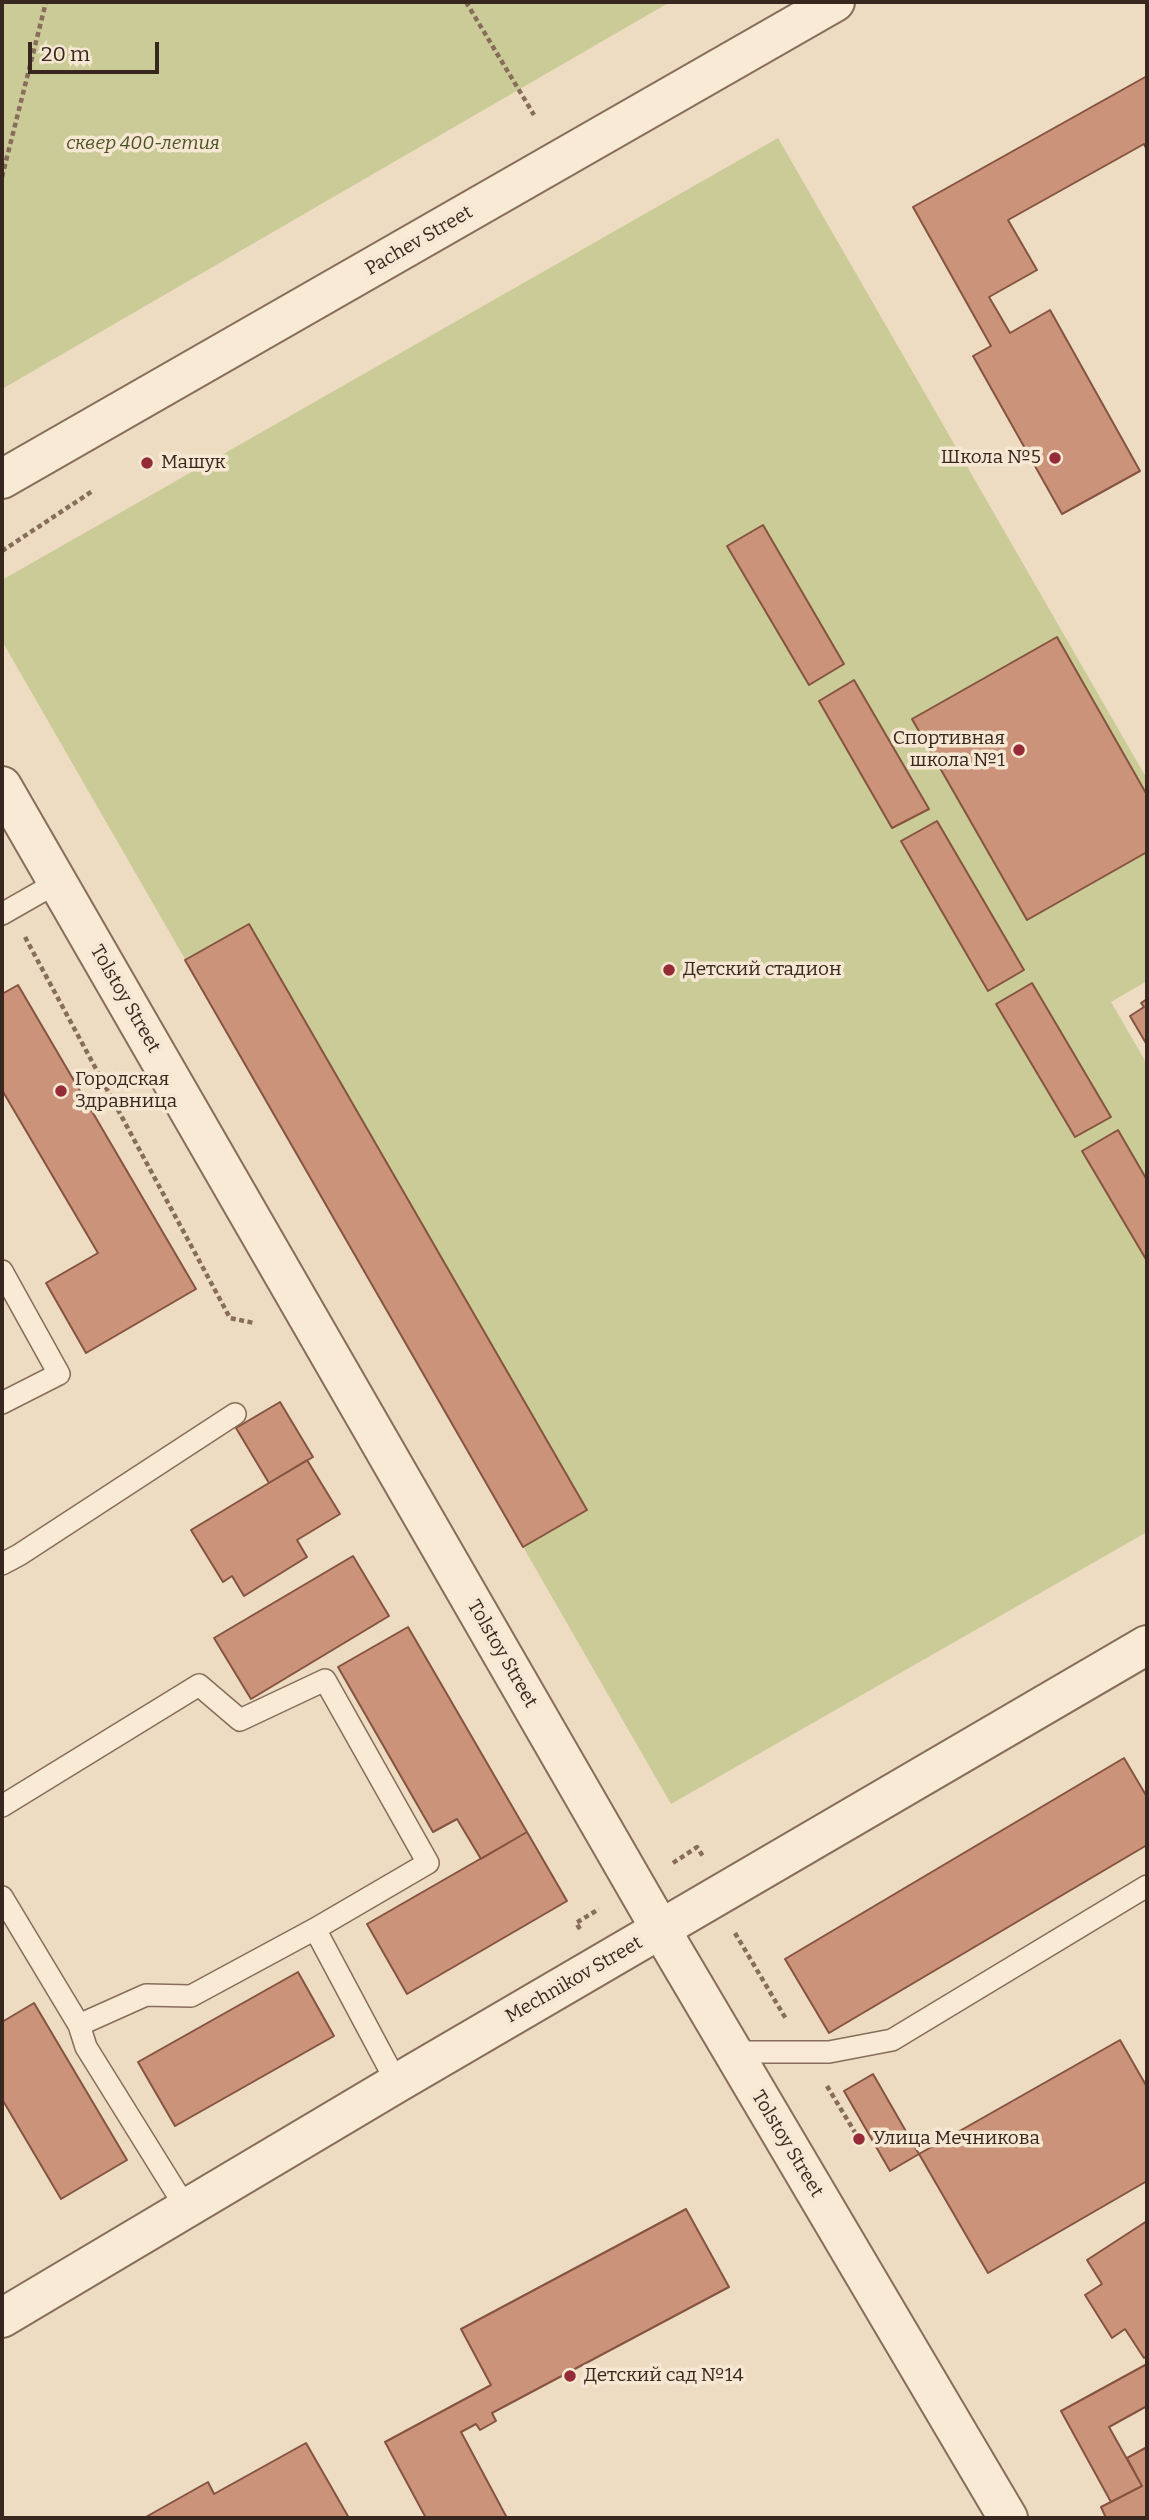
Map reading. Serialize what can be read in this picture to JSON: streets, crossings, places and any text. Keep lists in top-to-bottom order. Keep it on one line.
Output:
{"streets":{"street":["Pachev Street","Tolstoy Street","Mechnikov Street"]},"crossings":[["Tolstoy Street","Mechnikov Street"]],"parks":["сквер 400-летия"],"places":["Школа №5","Машук","Спортивная школа №1","Детский стадион","Городская Здравница","Улица Мечникова","Детский сад №14"],"scale_bar":"20 m"}
